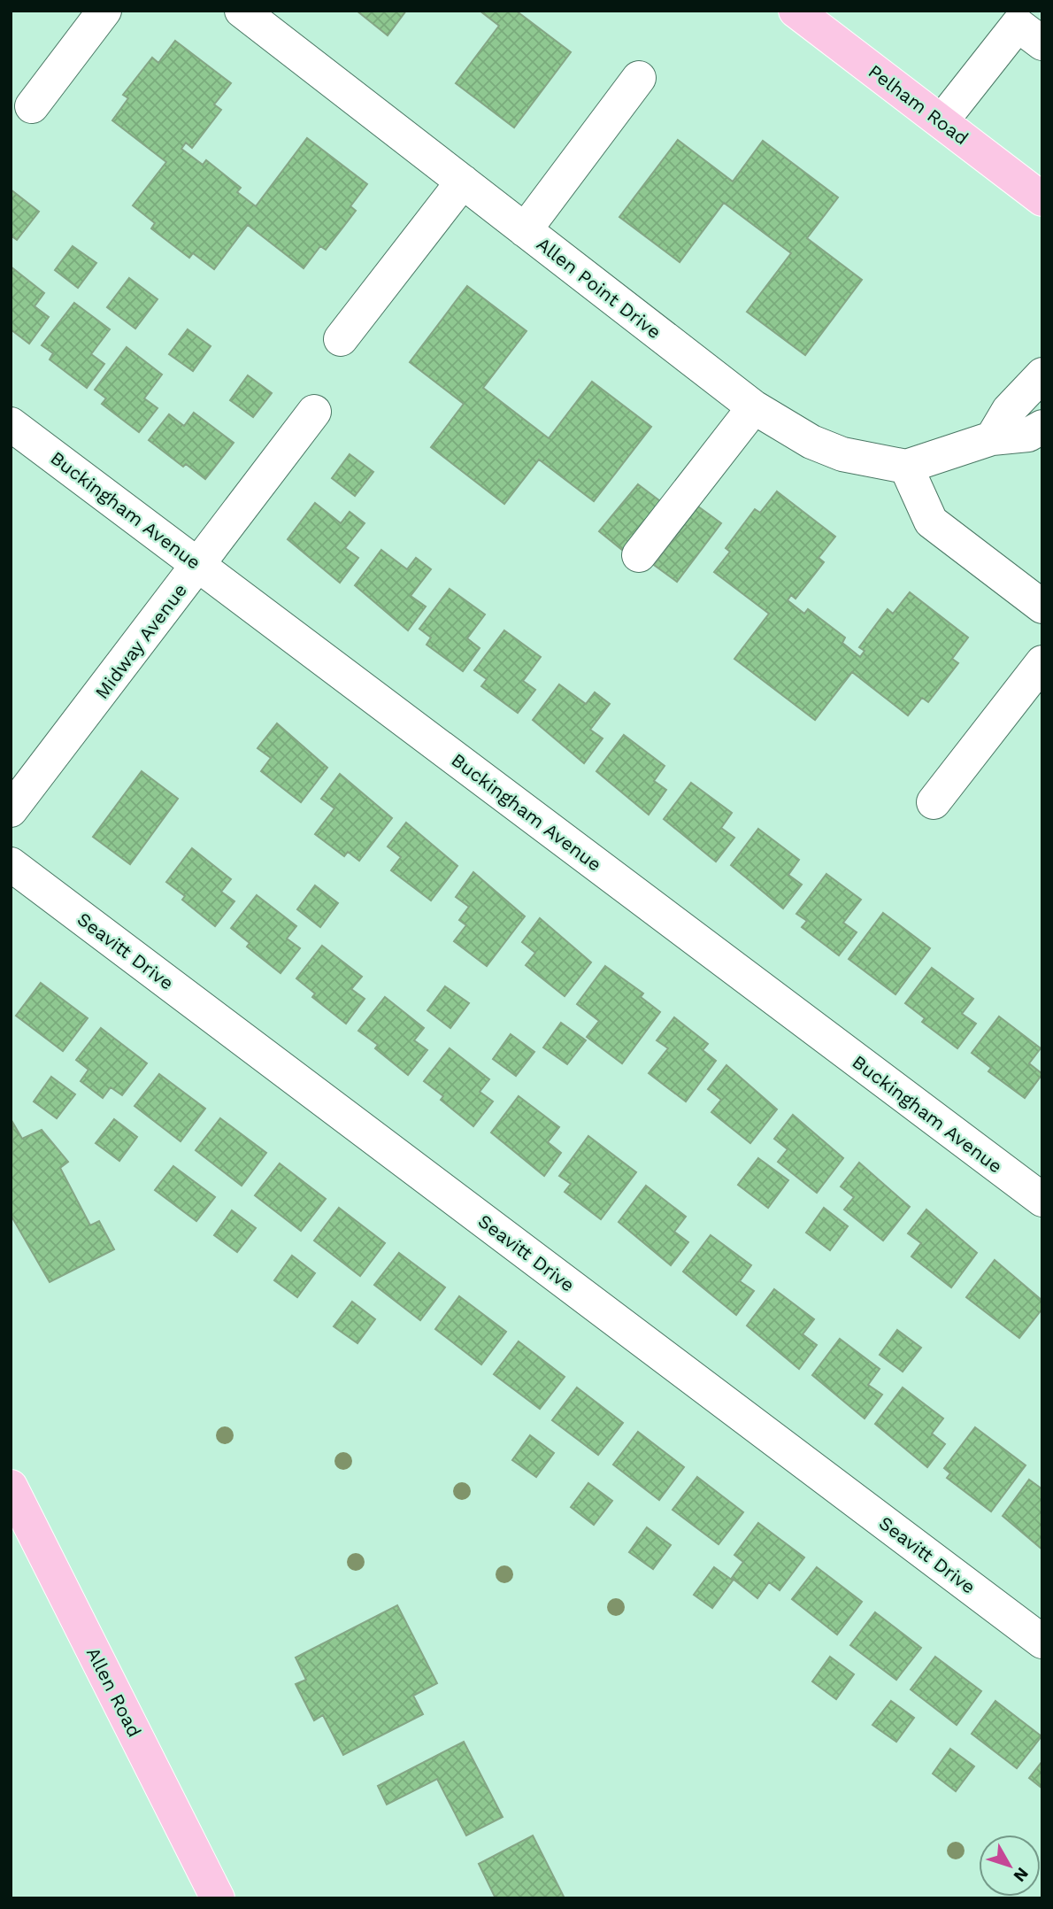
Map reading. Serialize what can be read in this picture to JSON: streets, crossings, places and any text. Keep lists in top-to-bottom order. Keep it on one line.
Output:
{"streets":{"main road":["Pelham Road","Allen Road"],"street":["Allen Point Drive","Buckingham Avenue","Midway Avenue","Seavitt Drive"]},"crossings":[["Buckingham Avenue","Midway Avenue"]],"north":"bottom right"}
